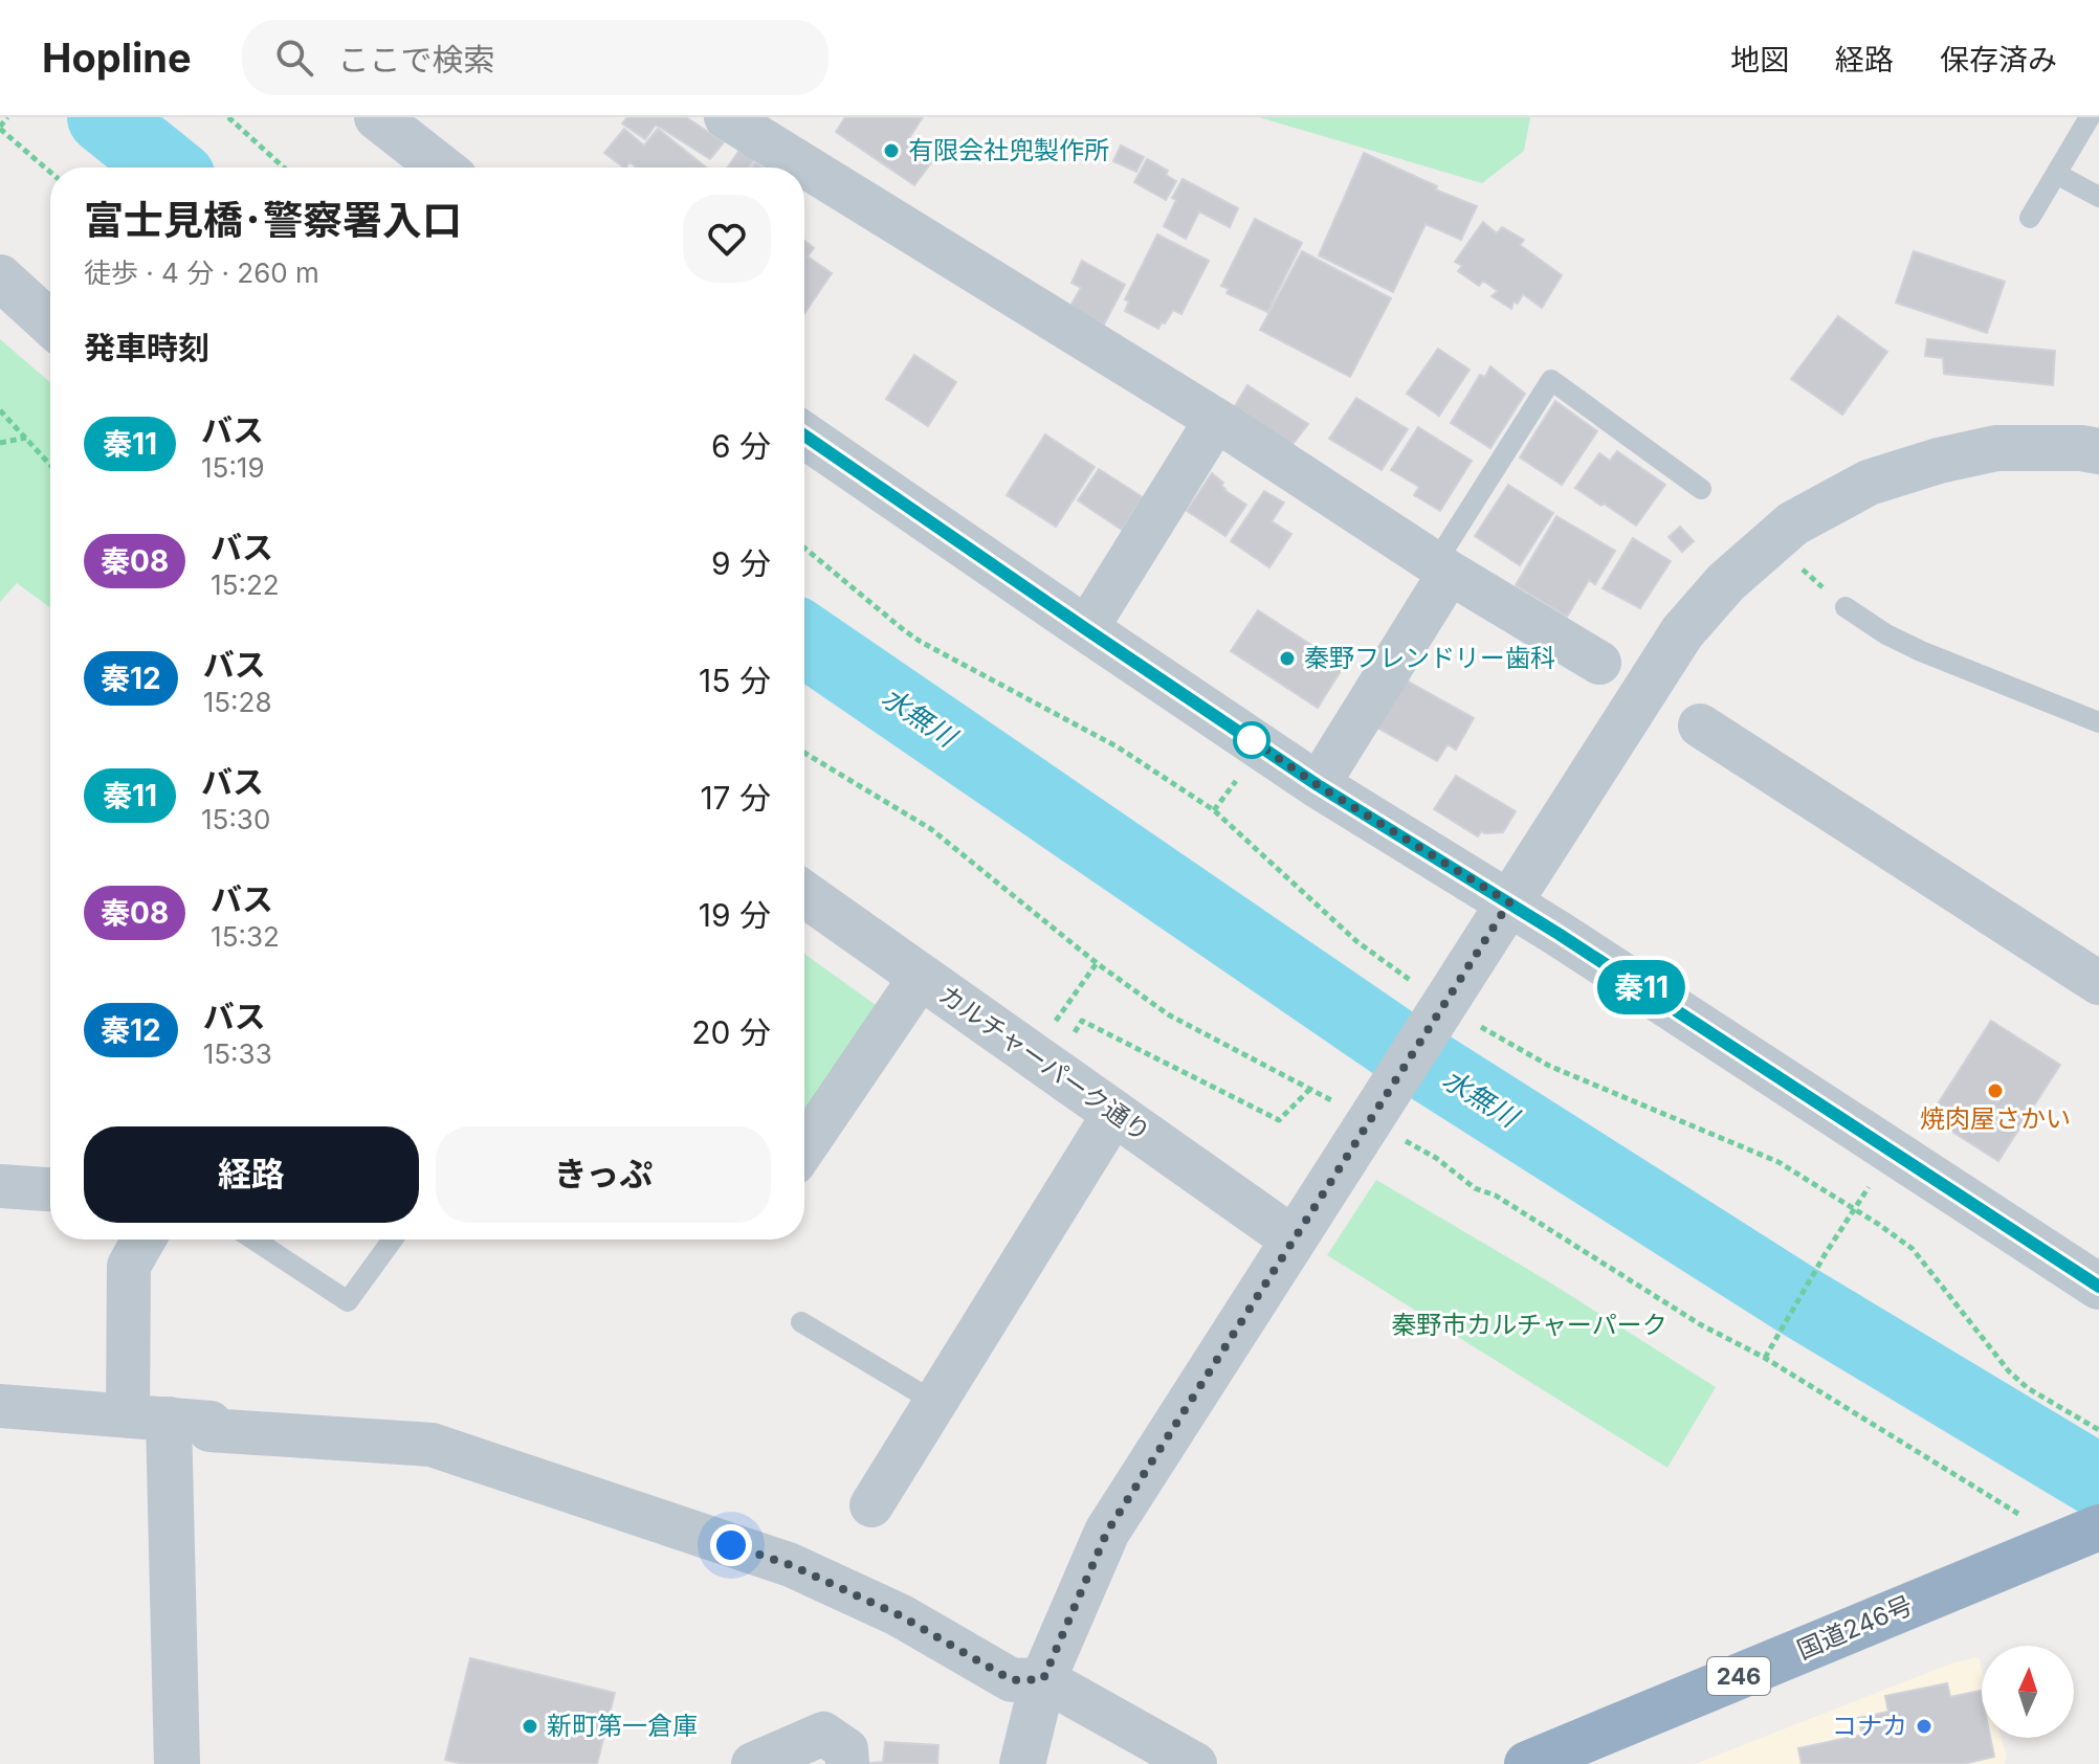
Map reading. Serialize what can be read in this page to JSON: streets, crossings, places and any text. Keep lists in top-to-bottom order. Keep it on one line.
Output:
{"streets":{"highway":["国道246号","246"],"street":["カルチャーパーク通り"]},"water":["水無川"],"parks":["秦野市カルチャーパーク"],"places":["有限会社兜製作所","秦野フレンドリー歯科","焼肉屋さかい","新町第一倉庫","コナカ"],"lines":["bus line 秦11"],"north":"top","page":{"header":"Hopline","search":"ここで検索","nav":["地図","経路","保存済み"],"on_map":"秦11","heading":[["富士見橋･警察署入口","徒歩 · 4 分 · 260 m"],"発車時刻"],"list":[{"mark":"秦11","name":"バス","note":"15:19","value":"6 分"},{"mark":"秦08","name":"バス","note":"15:22","value":"9 分"},{"mark":"秦12","name":"バス","note":"15:28","value":"15 分"},{"mark":"秦11","name":"バス","note":"15:30","value":"17 分"},{"mark":"秦08","name":"バス","note":"15:32","value":"19 分"},{"mark":"秦12","name":"バス","note":"15:33","value":"20 分"}],"buttons":["経路","きっぷ"]}}
